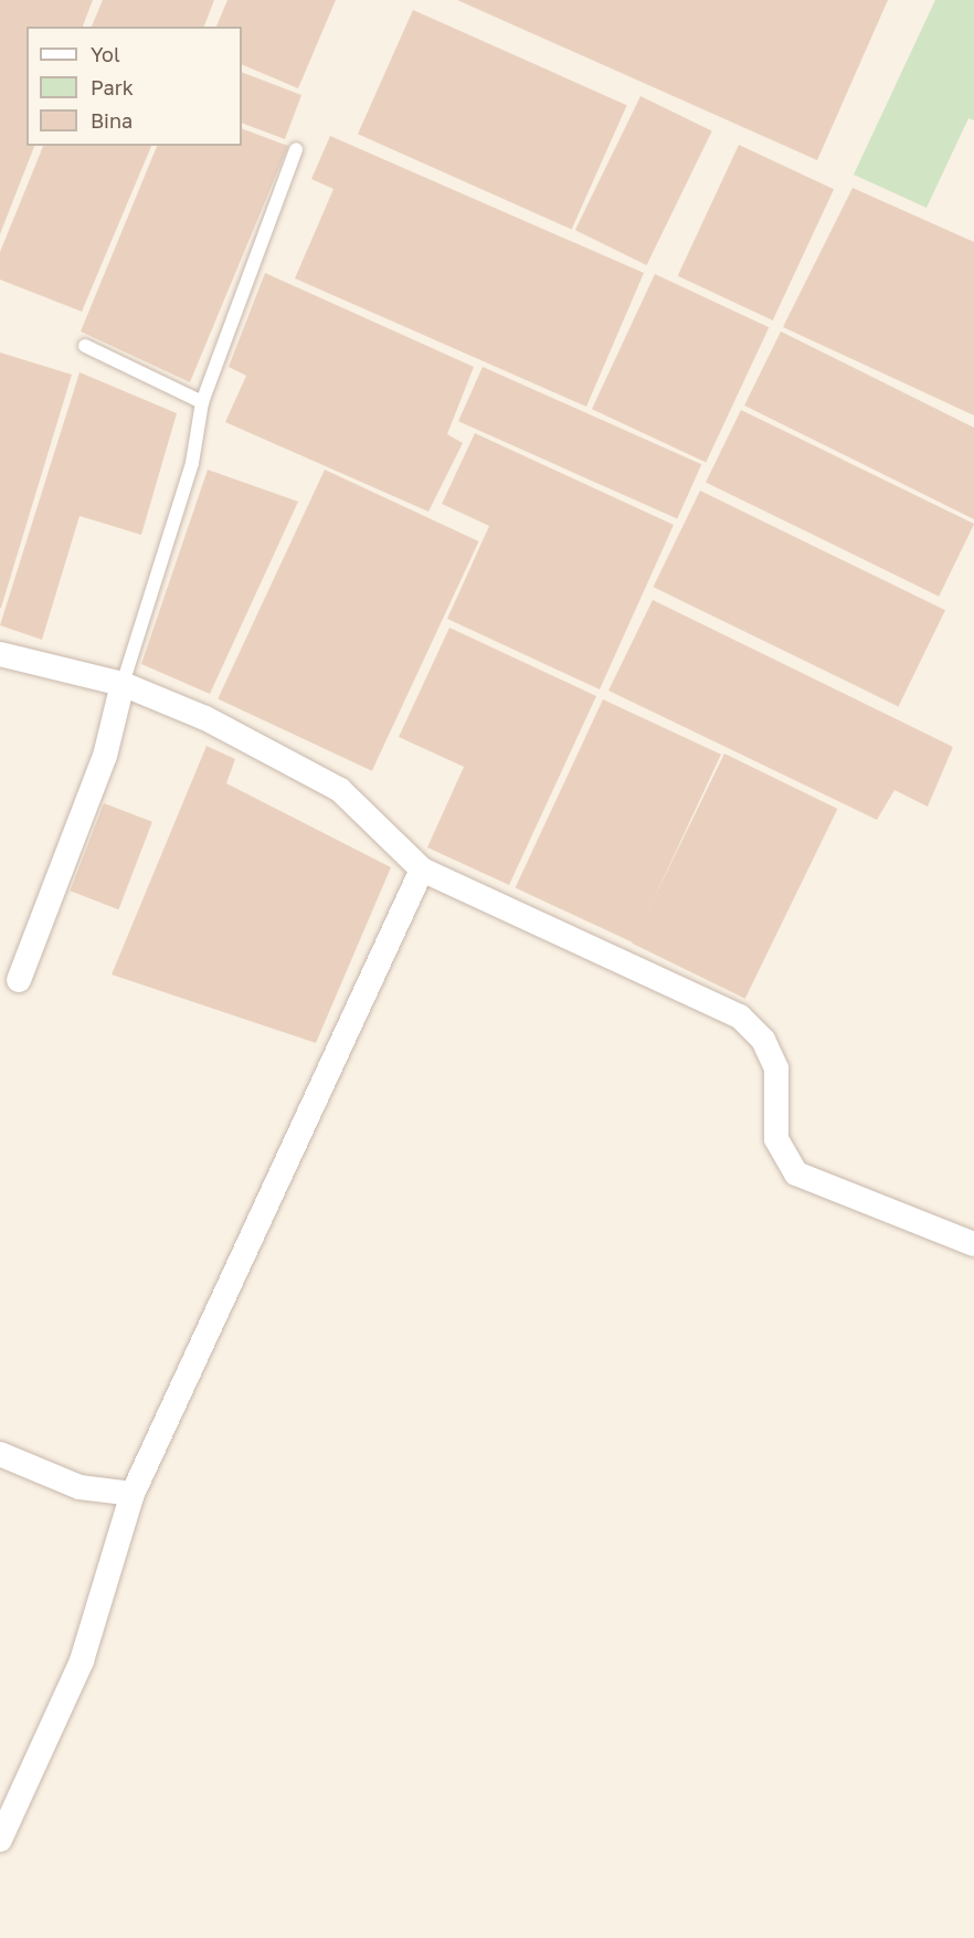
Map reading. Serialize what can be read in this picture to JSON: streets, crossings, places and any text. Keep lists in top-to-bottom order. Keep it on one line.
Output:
{"legend":["Yol","Park","Bina"]}
